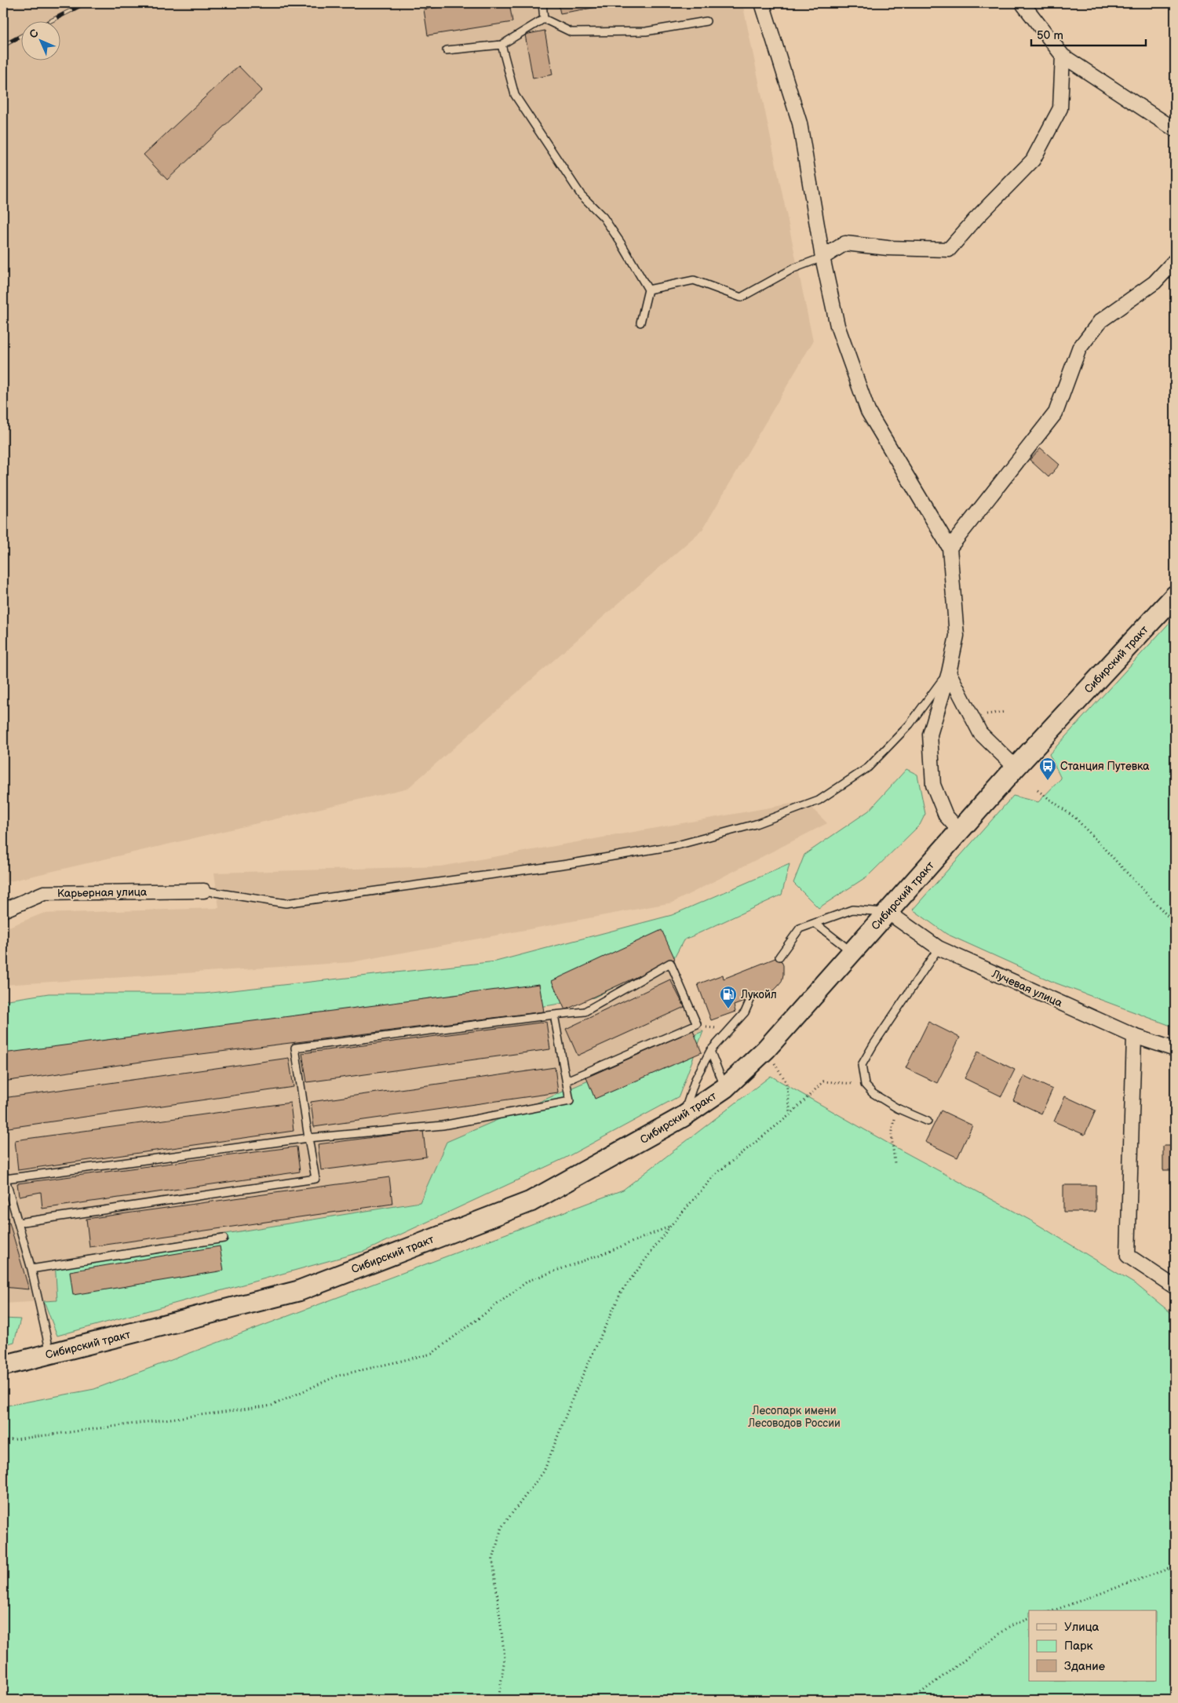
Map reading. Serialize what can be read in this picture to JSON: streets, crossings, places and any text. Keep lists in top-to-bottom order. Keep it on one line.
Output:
{"streets":{"main road":["Сибирский тракт"],"street":["Карьерная улица","Лучевая улица"]},"crossings":[["Сибирский тракт","Лучевая улица"]],"parks":["Лесопарк имени Лесоводов России"],"places":{"bus stop":["Станция Путевка"],"fuel station":["Лукойл"]},"legend":["Улица","Парк","Здание"],"scale_bar":"50 m","north":"top left"}
